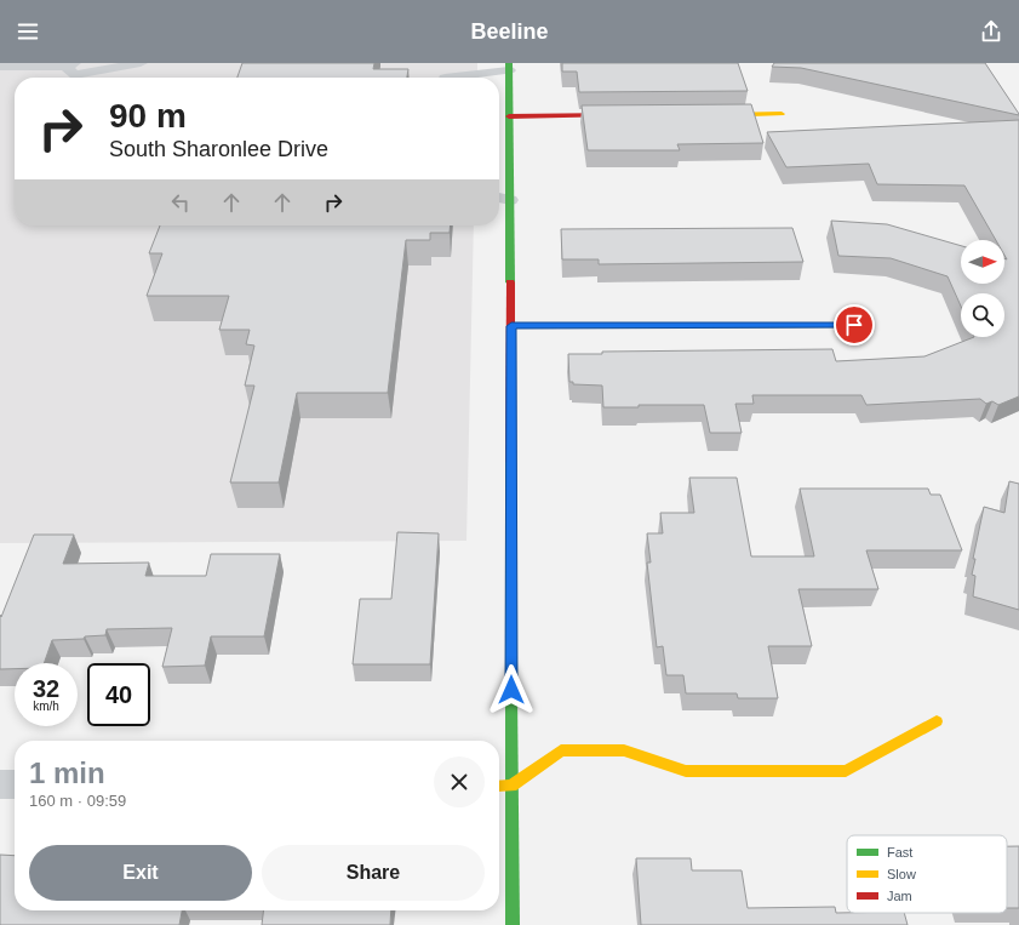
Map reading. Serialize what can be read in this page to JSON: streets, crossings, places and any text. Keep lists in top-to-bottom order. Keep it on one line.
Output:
{"legend":["Fast","Slow","Jam"],"north":"right","page":{"header":"Beeline","turn":["90 m","South Sharonlee Drive"],"speed":"32 km/h","limit":"40","heading":["1 min","160 m · 09:59"],"buttons":["Exit","Share"]}}
